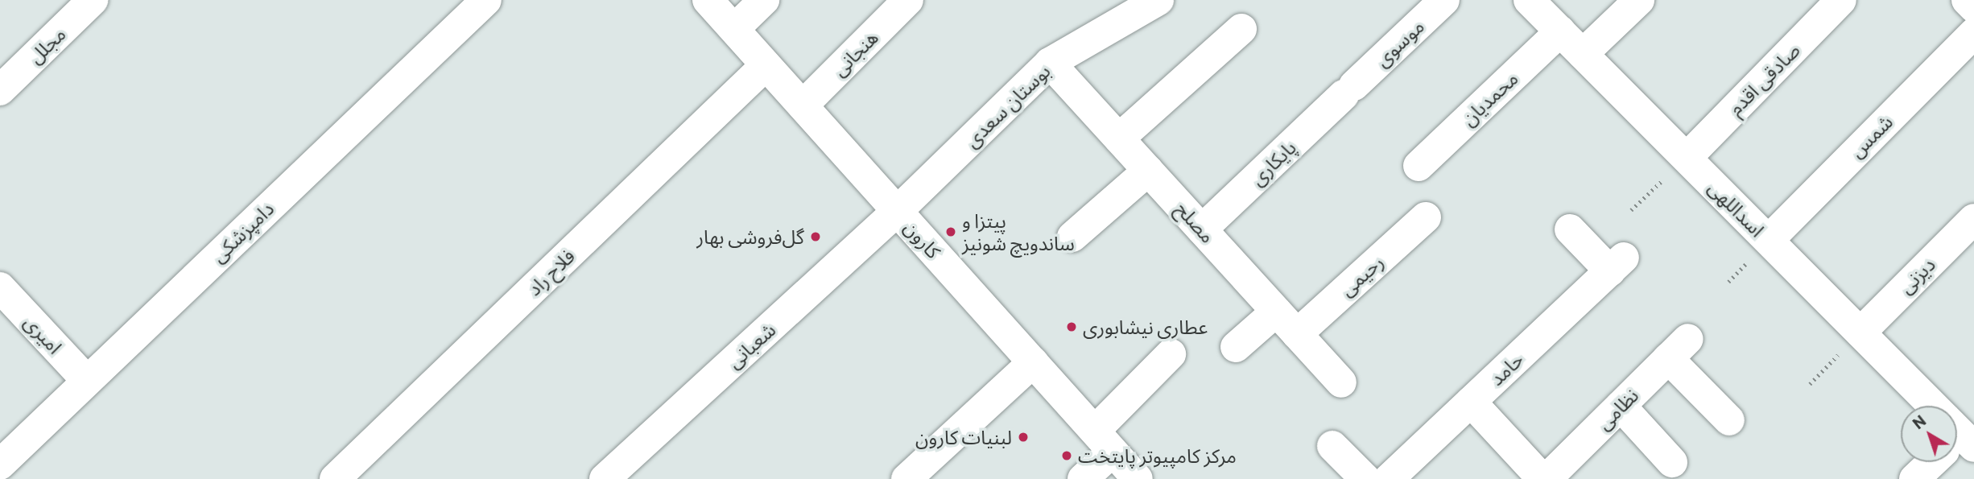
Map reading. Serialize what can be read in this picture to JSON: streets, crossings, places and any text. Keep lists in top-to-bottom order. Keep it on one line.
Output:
{"streets":{"street":["موسوی","مجلل","هنجانی","صادقی اقدم","محمدیان","بوستان سعدی","شمس","پایکاری","اسداللهی","مصلح","دامپزشکی","کارون","فلاح راد","رحیمی","دیزنی","امیری","شعبانی","حامد","نظامی"]},"crossings":[["موسوی","پایکاری"],["هنجانی","کارون"],["صادقی اقدم","اسداللهی"],["محمدیان","اسداللهی"],["بوستان سعدی","مصلح"],["بوستان سعدی","کارون"],["بوستان سعدی","شعبانی"],["شمس","اسداللهی"],["پایکاری","مصلح"],["اسداللهی","دیزنی"],["مصلح","رحیمی"],["دامپزشکی","امیری"],["کارون","فلاح راد"],["کارون","شعبانی"]],"places":["پیتزا و ساندویچ شونیز","گل‌فروشی بهار","عطاری نیشابوری","لبنیات کارون","مرکز کامپیوتر پایتخت"],"north":"top left"}
